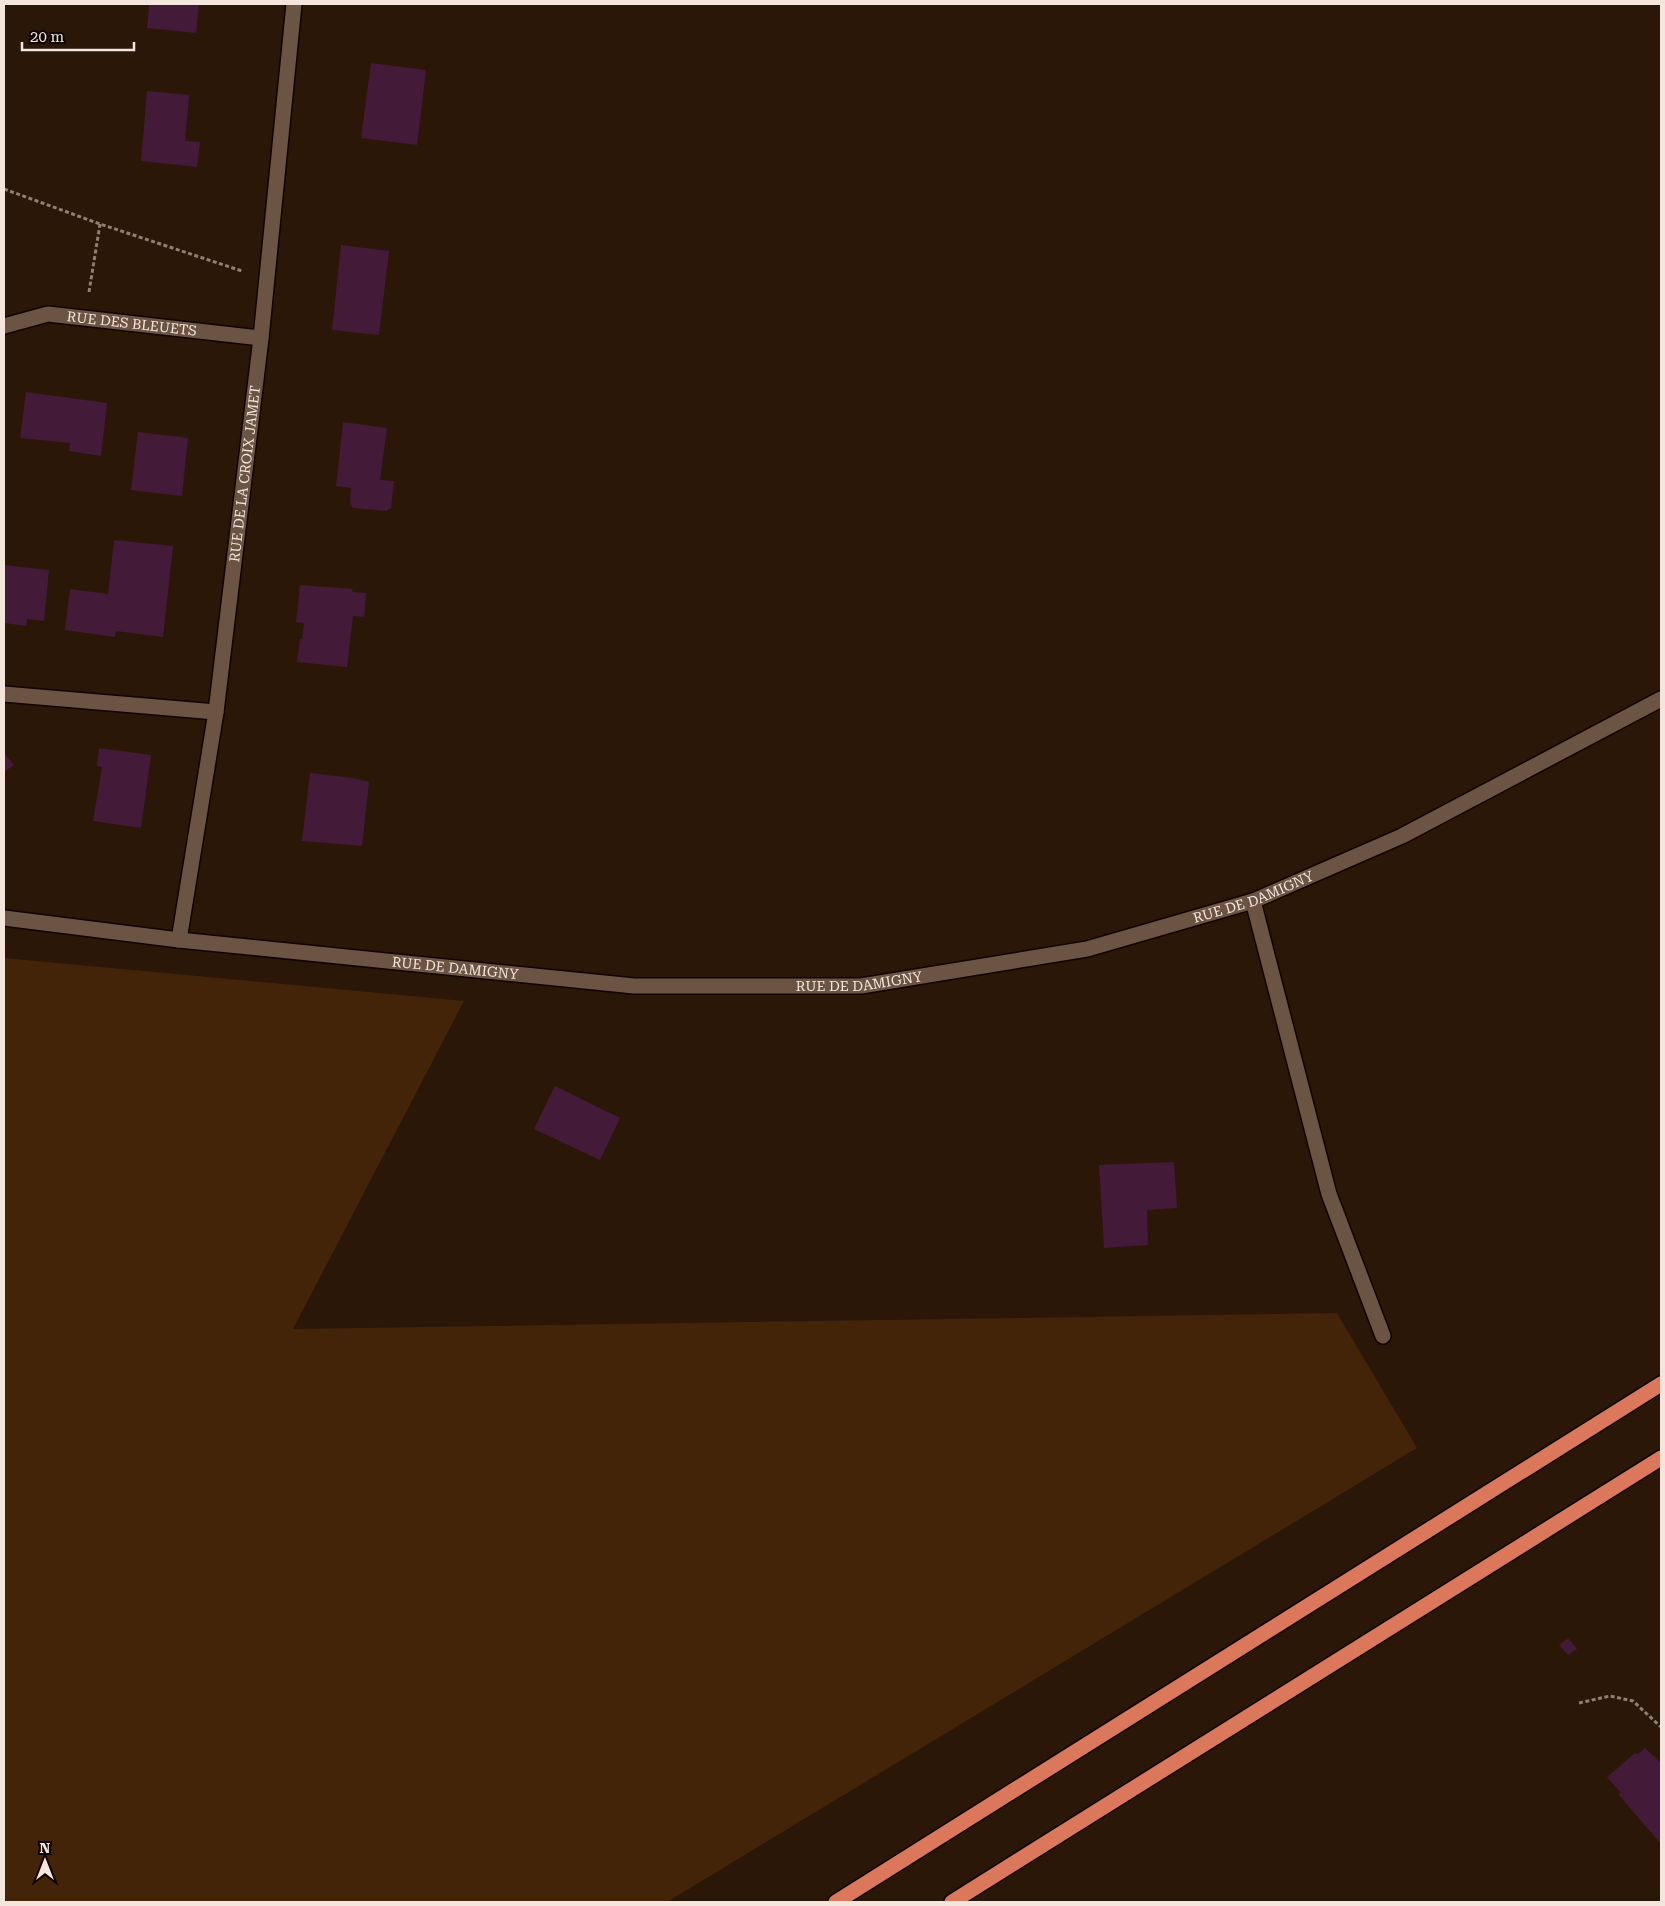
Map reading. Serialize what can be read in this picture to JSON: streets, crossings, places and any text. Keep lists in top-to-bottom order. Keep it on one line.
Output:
{"streets":{"street":["RUE DES BLEUETS","RUE DE LA CROIX JAMET","RUE DE DAMIGNY"]},"crossings":[["RUE DES BLEUETS","RUE DE LA CROIX JAMET"],["RUE DE LA CROIX JAMET","RUE DE DAMIGNY"]],"scale_bar":"20 m","north":"top"}
